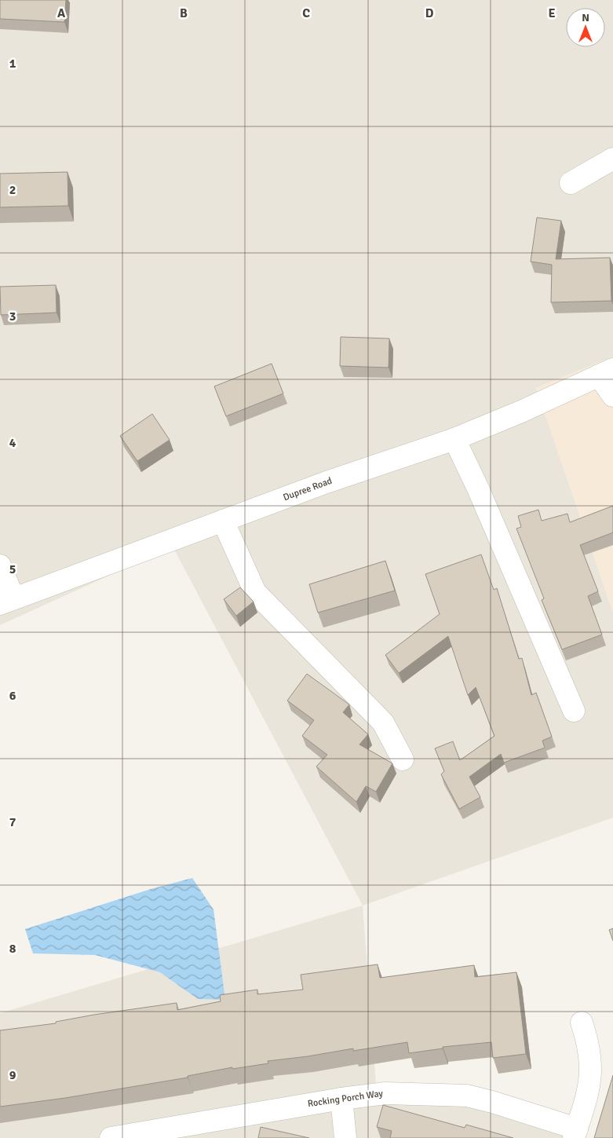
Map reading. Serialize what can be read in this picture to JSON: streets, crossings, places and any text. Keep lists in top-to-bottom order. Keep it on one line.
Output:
{"streets":{"street":["Dupree Road","Rocking Porch Way"]},"north":"top","grid":{"columns":["A","B","C","D","E"],"rows":["1","2","3","4","5","6","7","8","9"]}}
